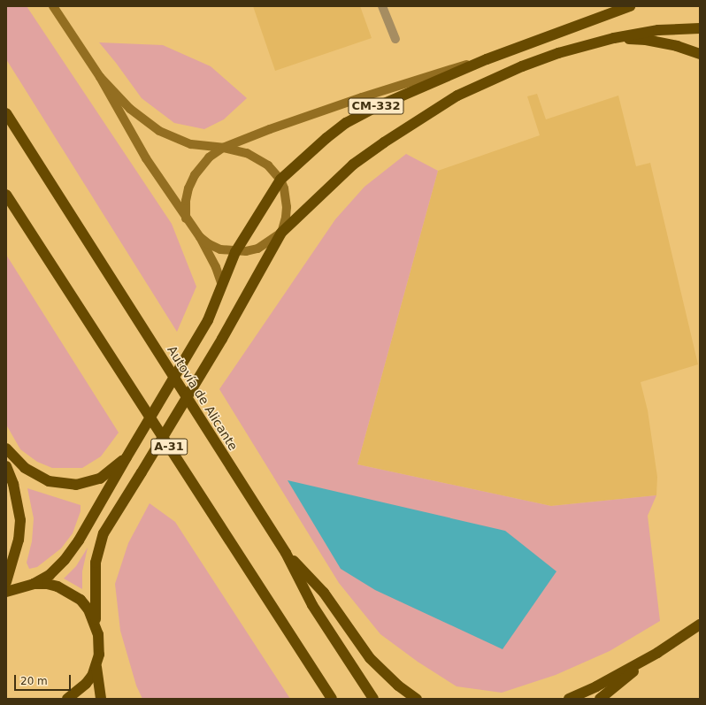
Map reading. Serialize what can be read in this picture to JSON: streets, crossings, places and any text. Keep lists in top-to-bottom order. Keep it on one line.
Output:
{"streets":{"highway":["CM-332","Autovía de Alicante","A-31"]},"crossings":[["CM-332","A-31"]],"scale_bar":"20 m"}
